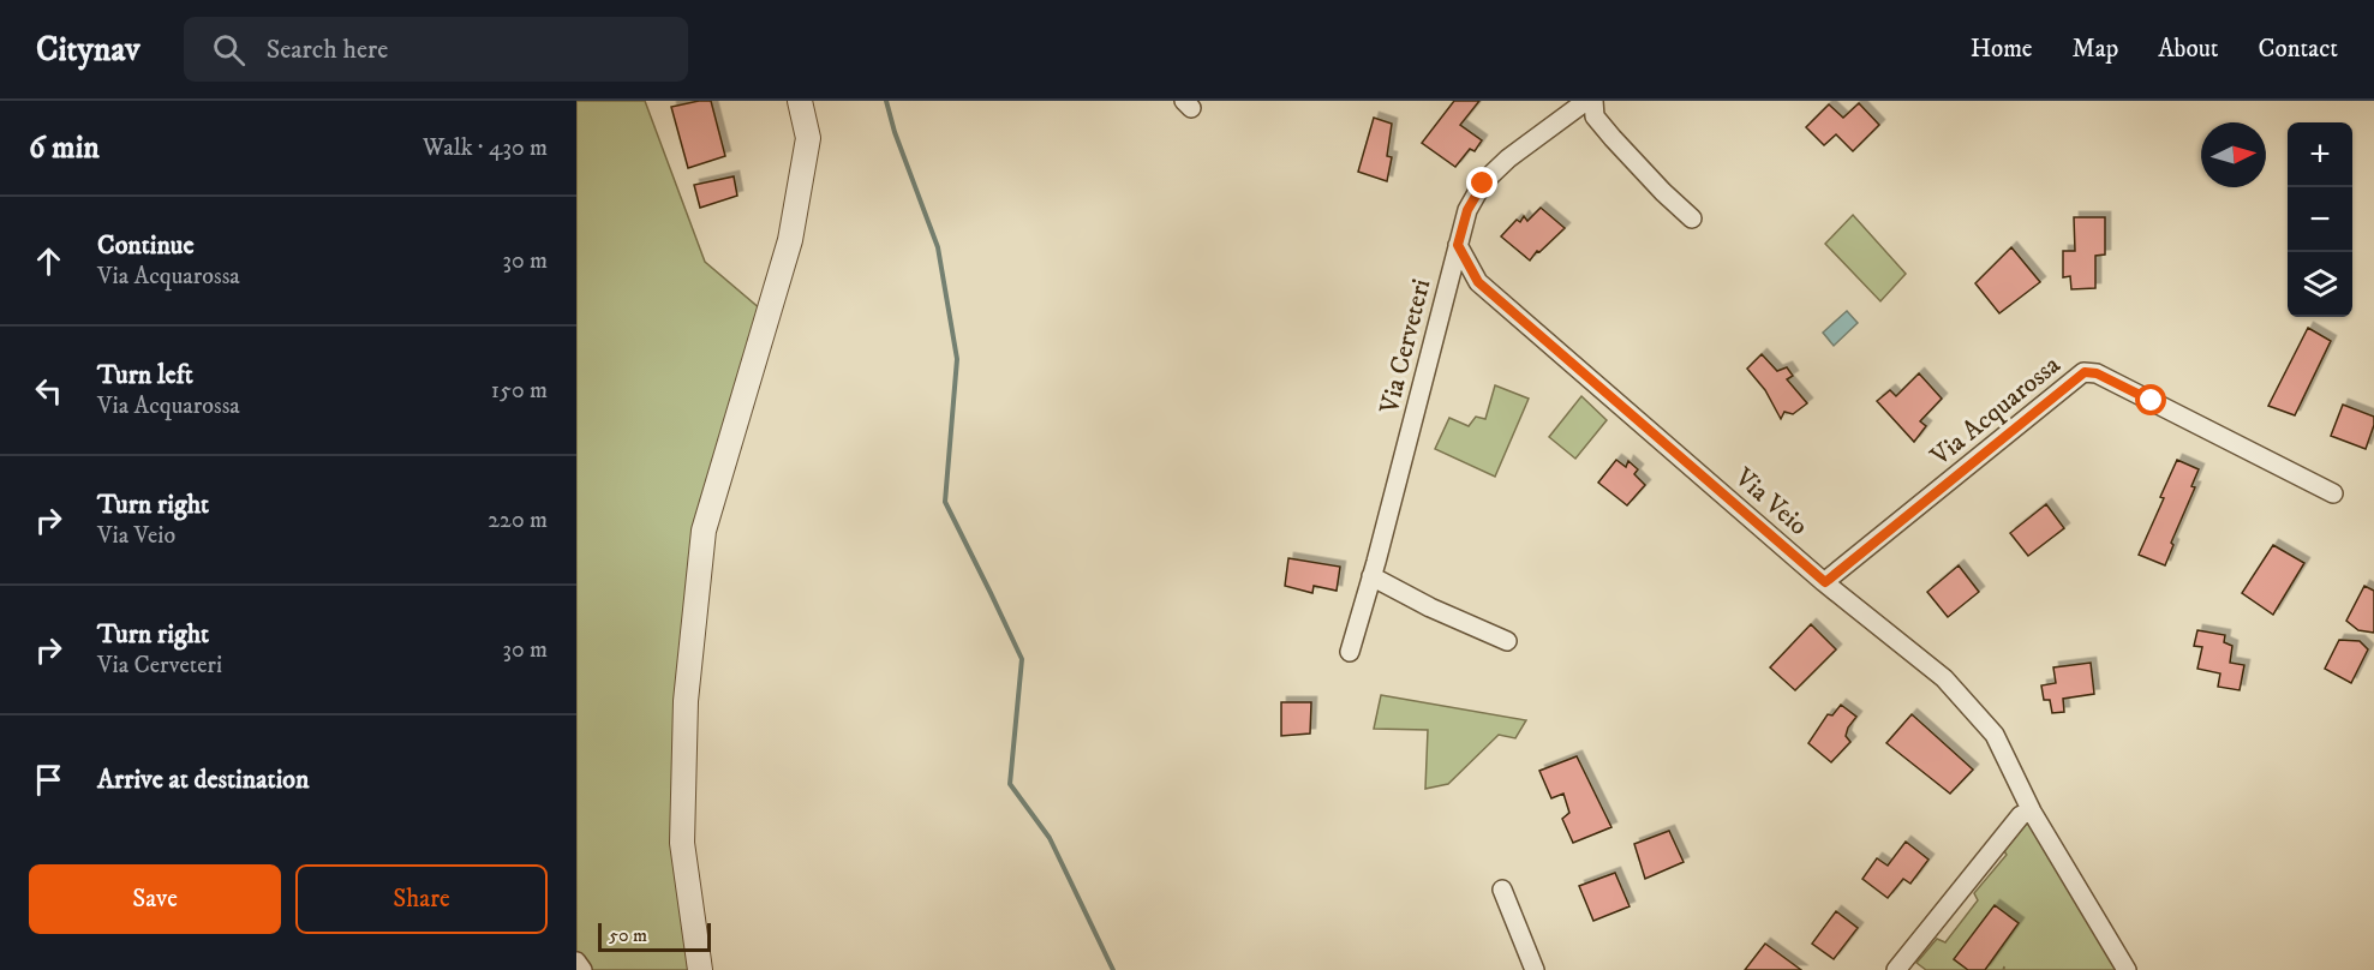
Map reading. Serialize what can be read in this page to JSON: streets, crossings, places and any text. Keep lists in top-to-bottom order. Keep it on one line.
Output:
{"streets":{"street":["Via Cerveteri","Via Acquarossa","Via Veio"]},"crossings":[["Via Cerveteri","Via Veio"],["Via Acquarossa","Via Veio"]],"scale_bar":"50 m","north":"right","page":{"header":"Citynav","search":"Search here","nav":["Home","Map","About","Contact"],"heading":["6 min","Walk · 430 m"],"map_buttons":["+","−"],"list":[["Continue","Via Acquarossa","30 m"],["Turn left","Via Acquarossa","150 m"],["Turn right","Via Veio","220 m"],["Turn right","Via Cerveteri","30 m"],"Arrive at destination"],"buttons":["Save","Share"],"scale":"50 m"}}
